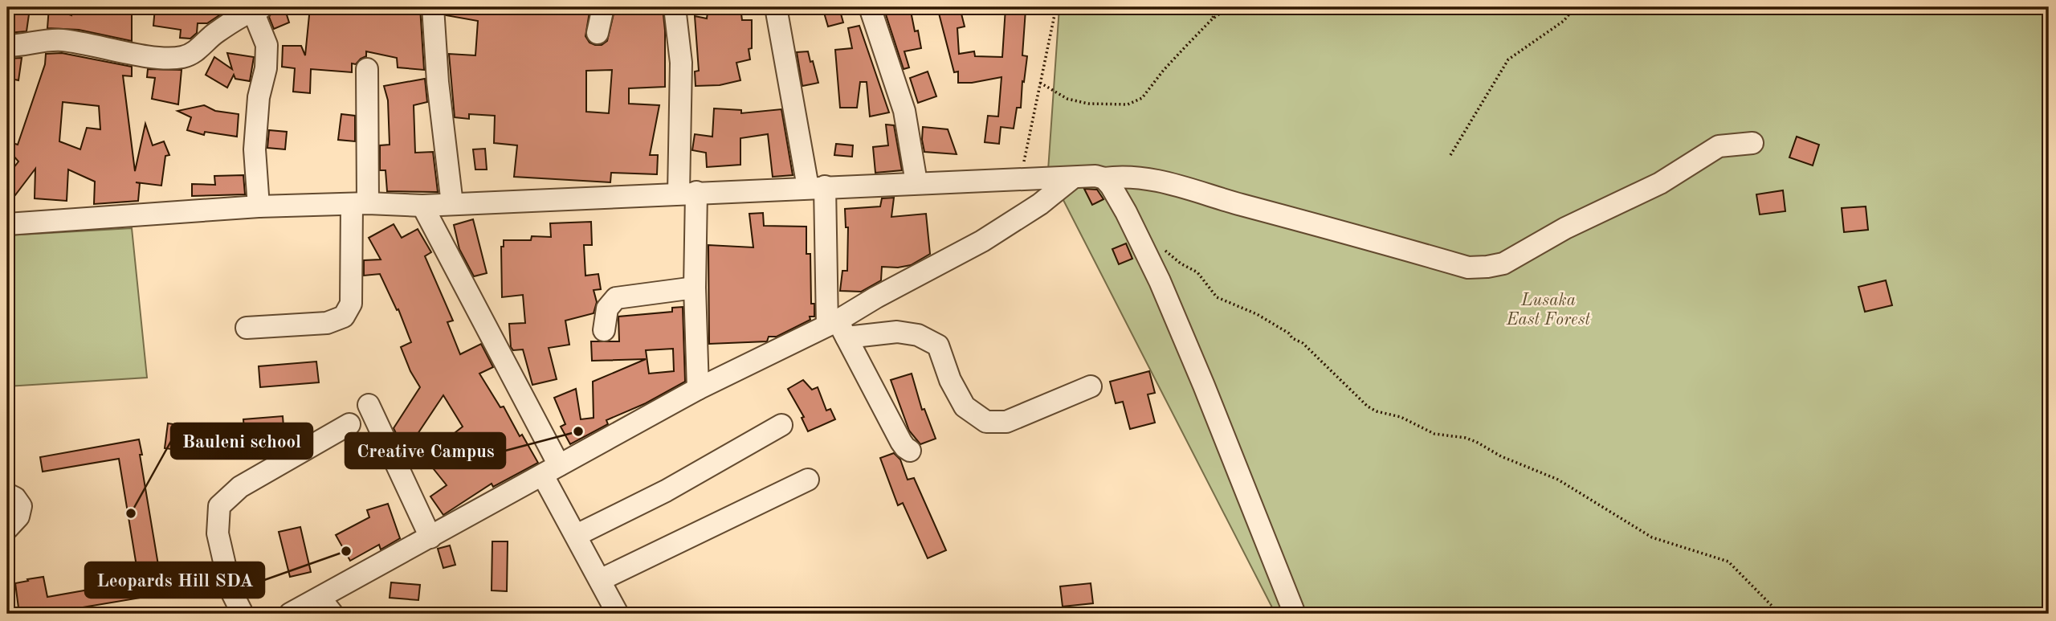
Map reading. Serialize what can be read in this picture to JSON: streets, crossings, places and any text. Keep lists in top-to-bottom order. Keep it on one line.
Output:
{"parks":["Lusaka East Forest"],"places":["Creative Campus","Bauleni school","Leopards Hill SDA"]}
